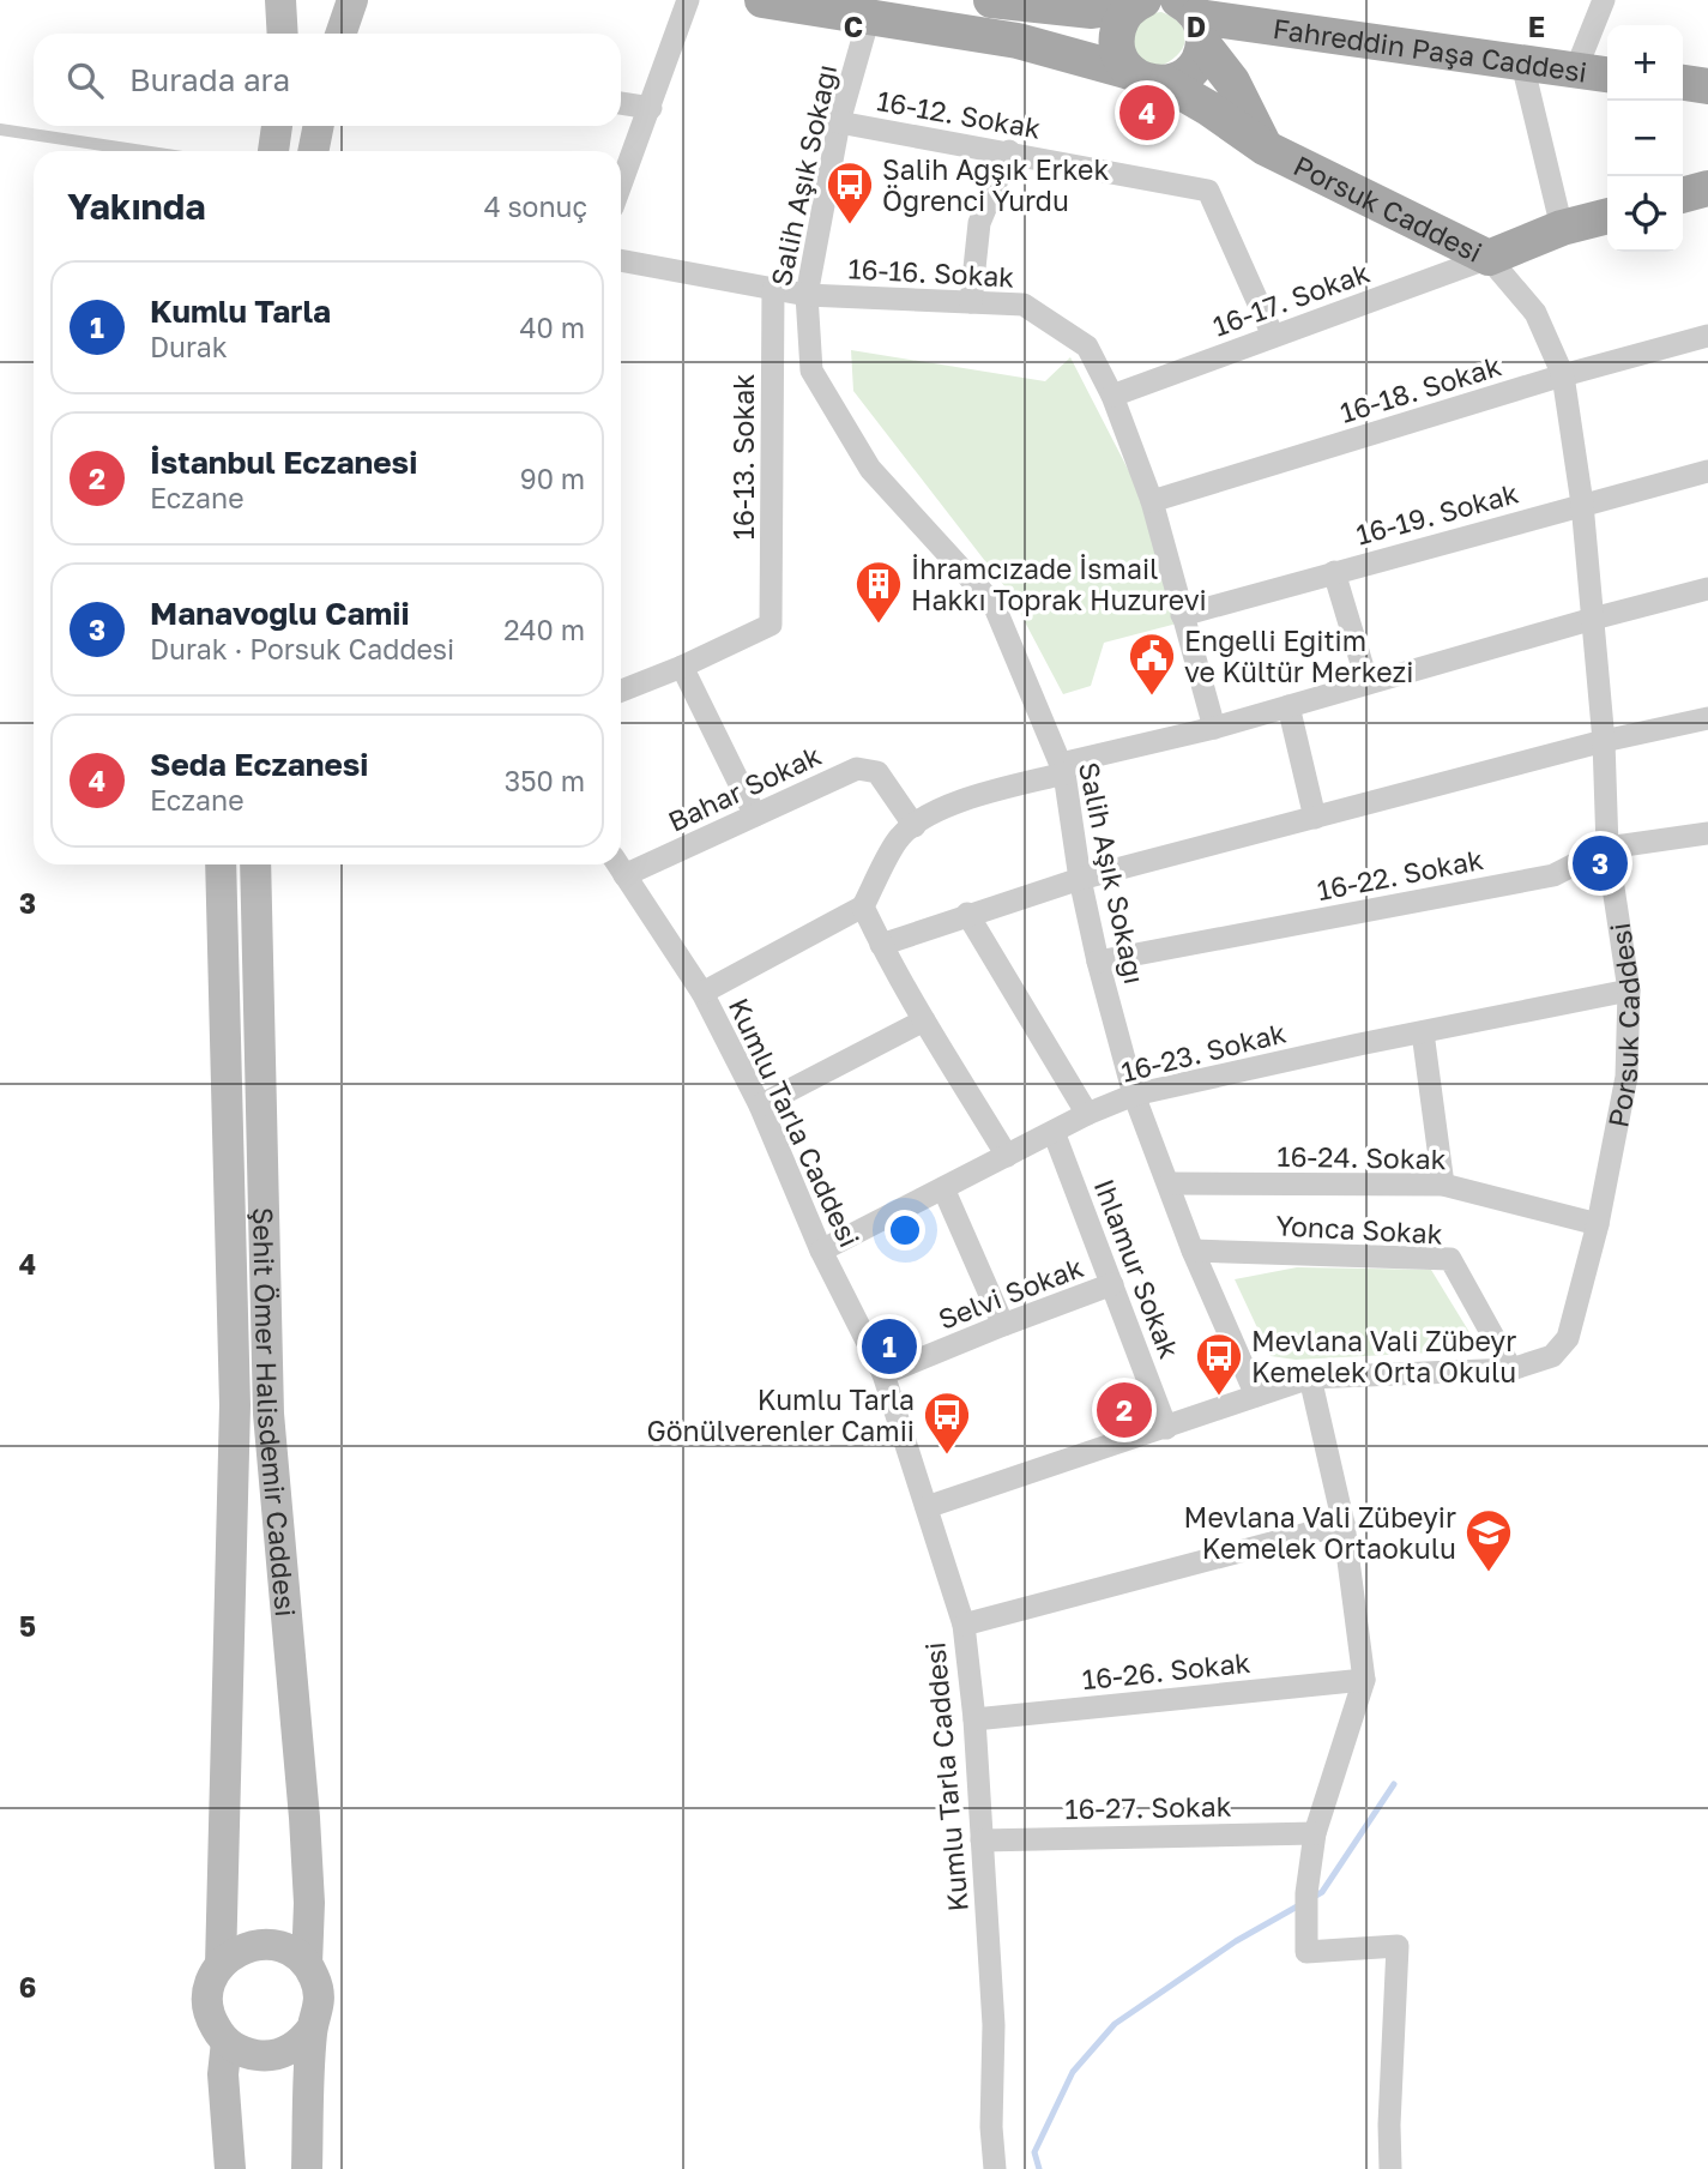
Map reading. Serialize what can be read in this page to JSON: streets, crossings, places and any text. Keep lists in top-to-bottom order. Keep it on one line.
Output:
{"streets":{"main road":["Fahreddin Paşa Caddesi","Porsuk Caddesi","Şehit Ömer Halisdemir Caddesi"],"street":["16-12. Sokak","Salih Aşık Sokağı","16-16. Sokak","16-17. Sokak","16-18. Sokak","16-13. Sokak","16-19. Sokak","Bahar Sokak","16-22. Sokak","16-23. Sokak","Kumlu Tarla Caddesi","16-24. Sokak","Yonca Sokak","Ihlamur Sokak","Selvi Sokak","16-26. Sokak","16-27. Sokak"]},"crossings":[["Fahreddin Paşa Caddesi","Porsuk Caddesi"],["16-12. Sokak","Salih Aşık Sokağı"],["16-12. Sokak","16-17. Sokak"],["Salih Aşık Sokağı","Porsuk Caddesi"],["Salih Aşık Sokağı","16-16. Sokak"],["Salih Aşık Sokağı","16-22. Sokak"],["Salih Aşık Sokağı","16-23. Sokak"],["Salih Aşık Sokağı","16-24. Sokak"],["Salih Aşık Sokağı","Yonca Sokak"],["Porsuk Caddesi","16-17. Sokak"],["Porsuk Caddesi","16-18. Sokak"],["Porsuk Caddesi","16-19. Sokak"],["Porsuk Caddesi","16-22. Sokak"],["Porsuk Caddesi","16-23. Sokak"],["Porsuk Caddesi","Kumlu Tarla Caddesi"],["Porsuk Caddesi","16-24. Sokak"],["Porsuk Caddesi","Yonca Sokak"],["Porsuk Caddesi","Ihlamur Sokak"],["16-16. Sokak","16-17. Sokak"],["16-16. Sokak","16-18. Sokak"],["16-16. Sokak","16-13. Sokak"],["16-16. Sokak","16-19. Sokak"],["Bahar Sokak","Kumlu Tarla Caddesi"],["16-23. Sokak","Kumlu Tarla Caddesi"],["16-23. Sokak","Ihlamur Sokak"],["Kumlu Tarla Caddesi","Selvi Sokak"],["Kumlu Tarla Caddesi","16-26. Sokak"],["Kumlu Tarla Caddesi","16-27. Sokak"],["Ihlamur Sokak","Selvi Sokak"]],"places":{"bus stop":["Salih Ağşık Erkek Öğrenci Yurdu","Mevlana Vali Zübeyr Kemelek Orta Okulu","Kumlu Tarla Gönülverenler Camii"],"building":["İhramcızade İsmail Hakkı Toprak Huzurevi"],"public building":["Engelli Eğitim ve Kültür Merkezi"],"school or university":["Mevlana Vali Zübeyir Kemelek Ortaokulu"]},"page":{"map_buttons":["+","−"],"search":"Burada ara","pins":["4","3","1","2"],"heading":["Yakında","4 sonuç"],"list":[{"mark":"1","name":"Kumlu Tarla","note":"Durak","value":"40 m"},{"mark":"2","name":"İstanbul Eczanesi","note":"Eczane","value":"90 m"},{"mark":"3","name":"Manavoğlu Camii","note":"Durak · Porsuk Caddesi","value":"240 m"},{"mark":"4","name":"Seda Eczanesi","note":"Eczane","value":"350 m"}]},"grid":{"columns":["C","D","E"],"rows":["3","4","5","6"]}}
